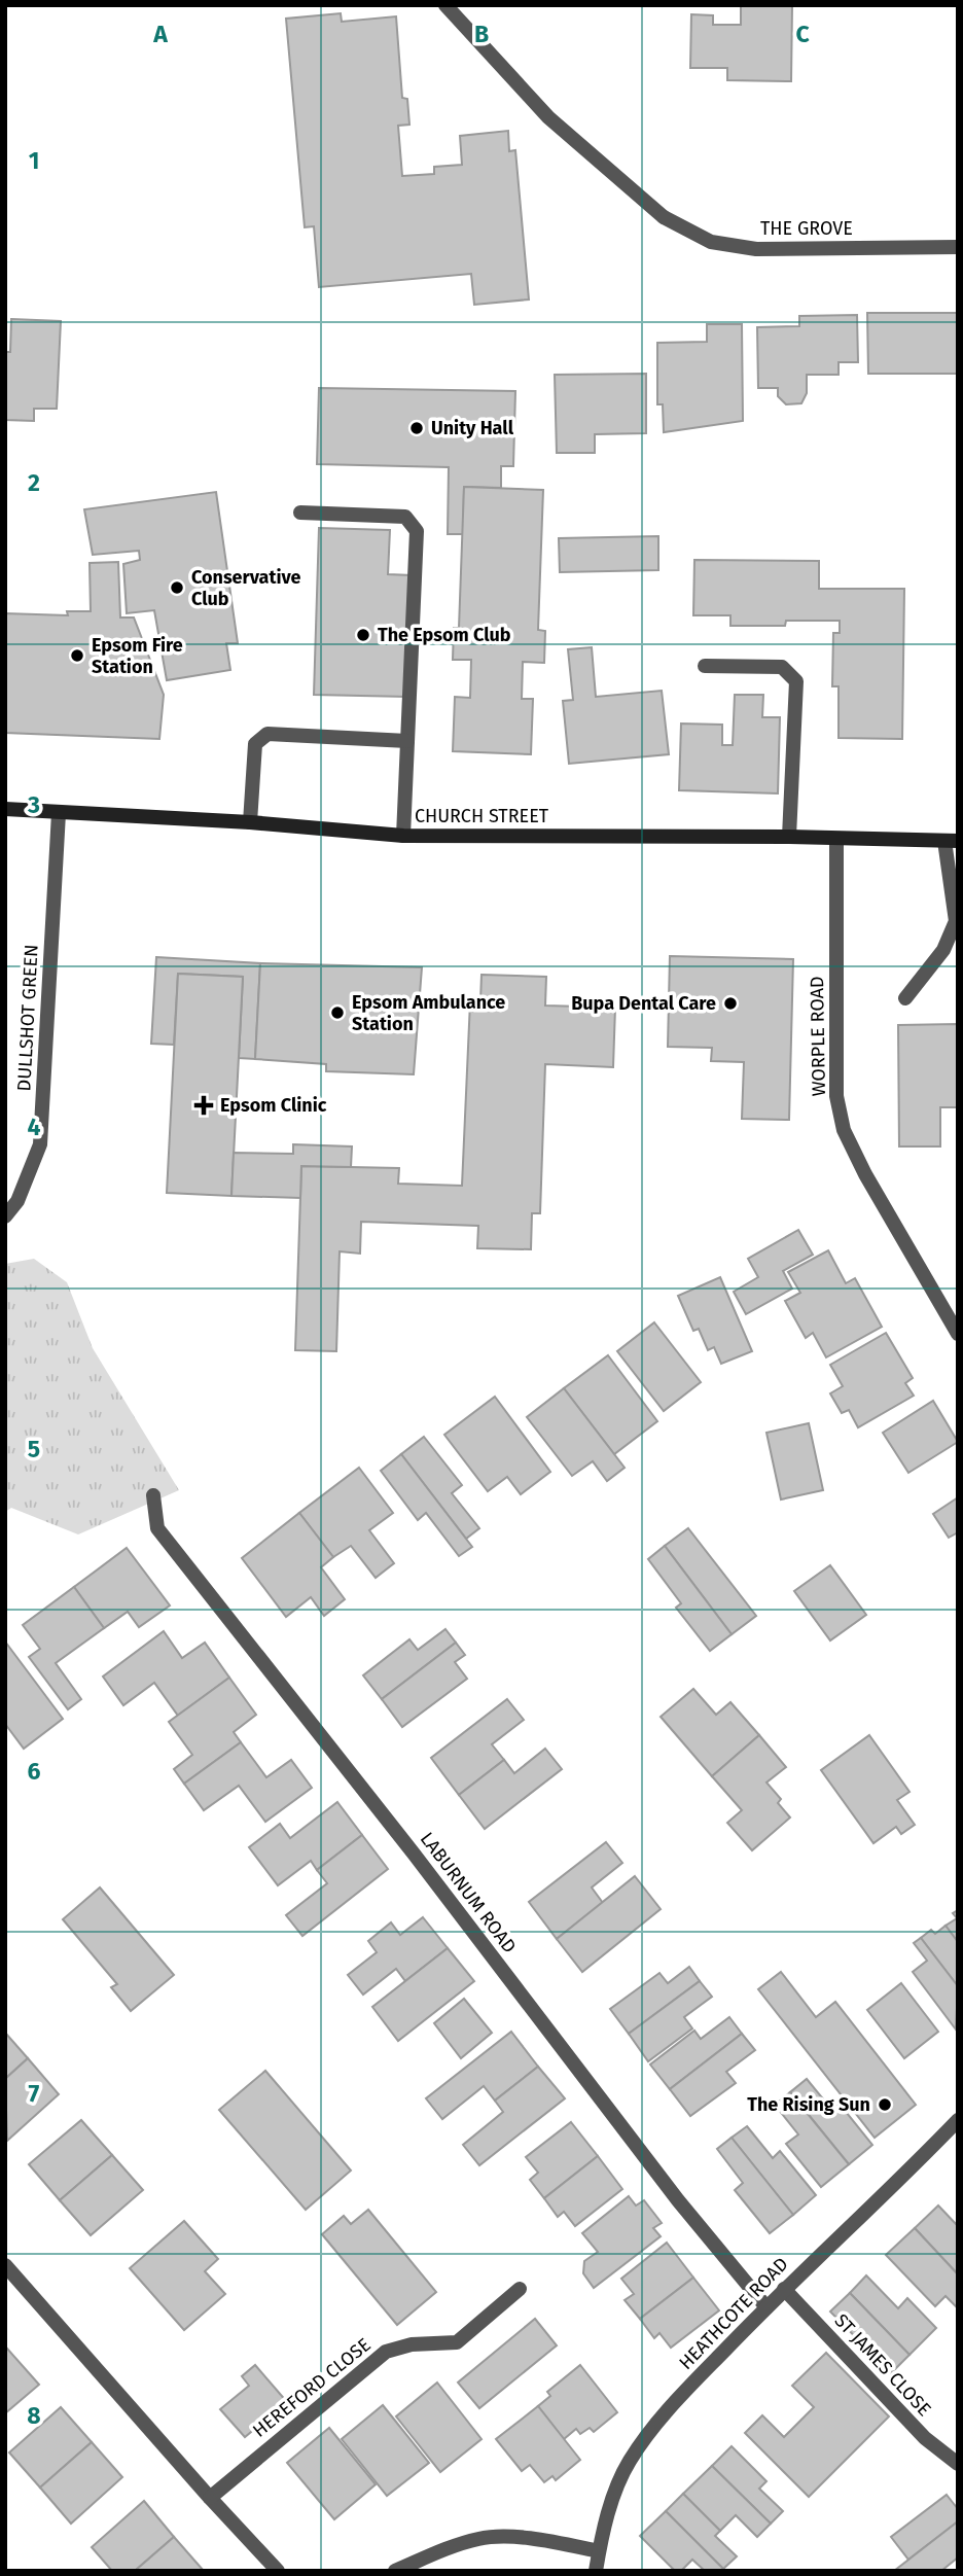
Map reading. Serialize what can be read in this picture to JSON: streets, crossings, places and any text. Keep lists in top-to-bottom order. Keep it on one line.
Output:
{"streets":{"main road":["CHURCH STREET"],"street":["THE GROVE","DULLSHOT GREEN","WORPLE ROAD","LABURNUM ROAD","HEATHCOTE ROAD","ST JAMES CLOSE","HEREFORD CLOSE"]},"crossings":[["CHURCH STREET","DULLSHOT GREEN"],["CHURCH STREET","WORPLE ROAD"],["LABURNUM ROAD","HEATHCOTE ROAD"],["HEATHCOTE ROAD","ST JAMES CLOSE"]],"places":{"other":["Unity Hall","Conservative Club","The Epsom Club","Epsom Fire Station","Bupa Dental Care","Epsom Ambulance Station","The Rising Sun"],"health":["Epsom Clinic"]},"grid":{"columns":["A","B","C"],"rows":["1","2","3","4","5","6","7","8"]}}
